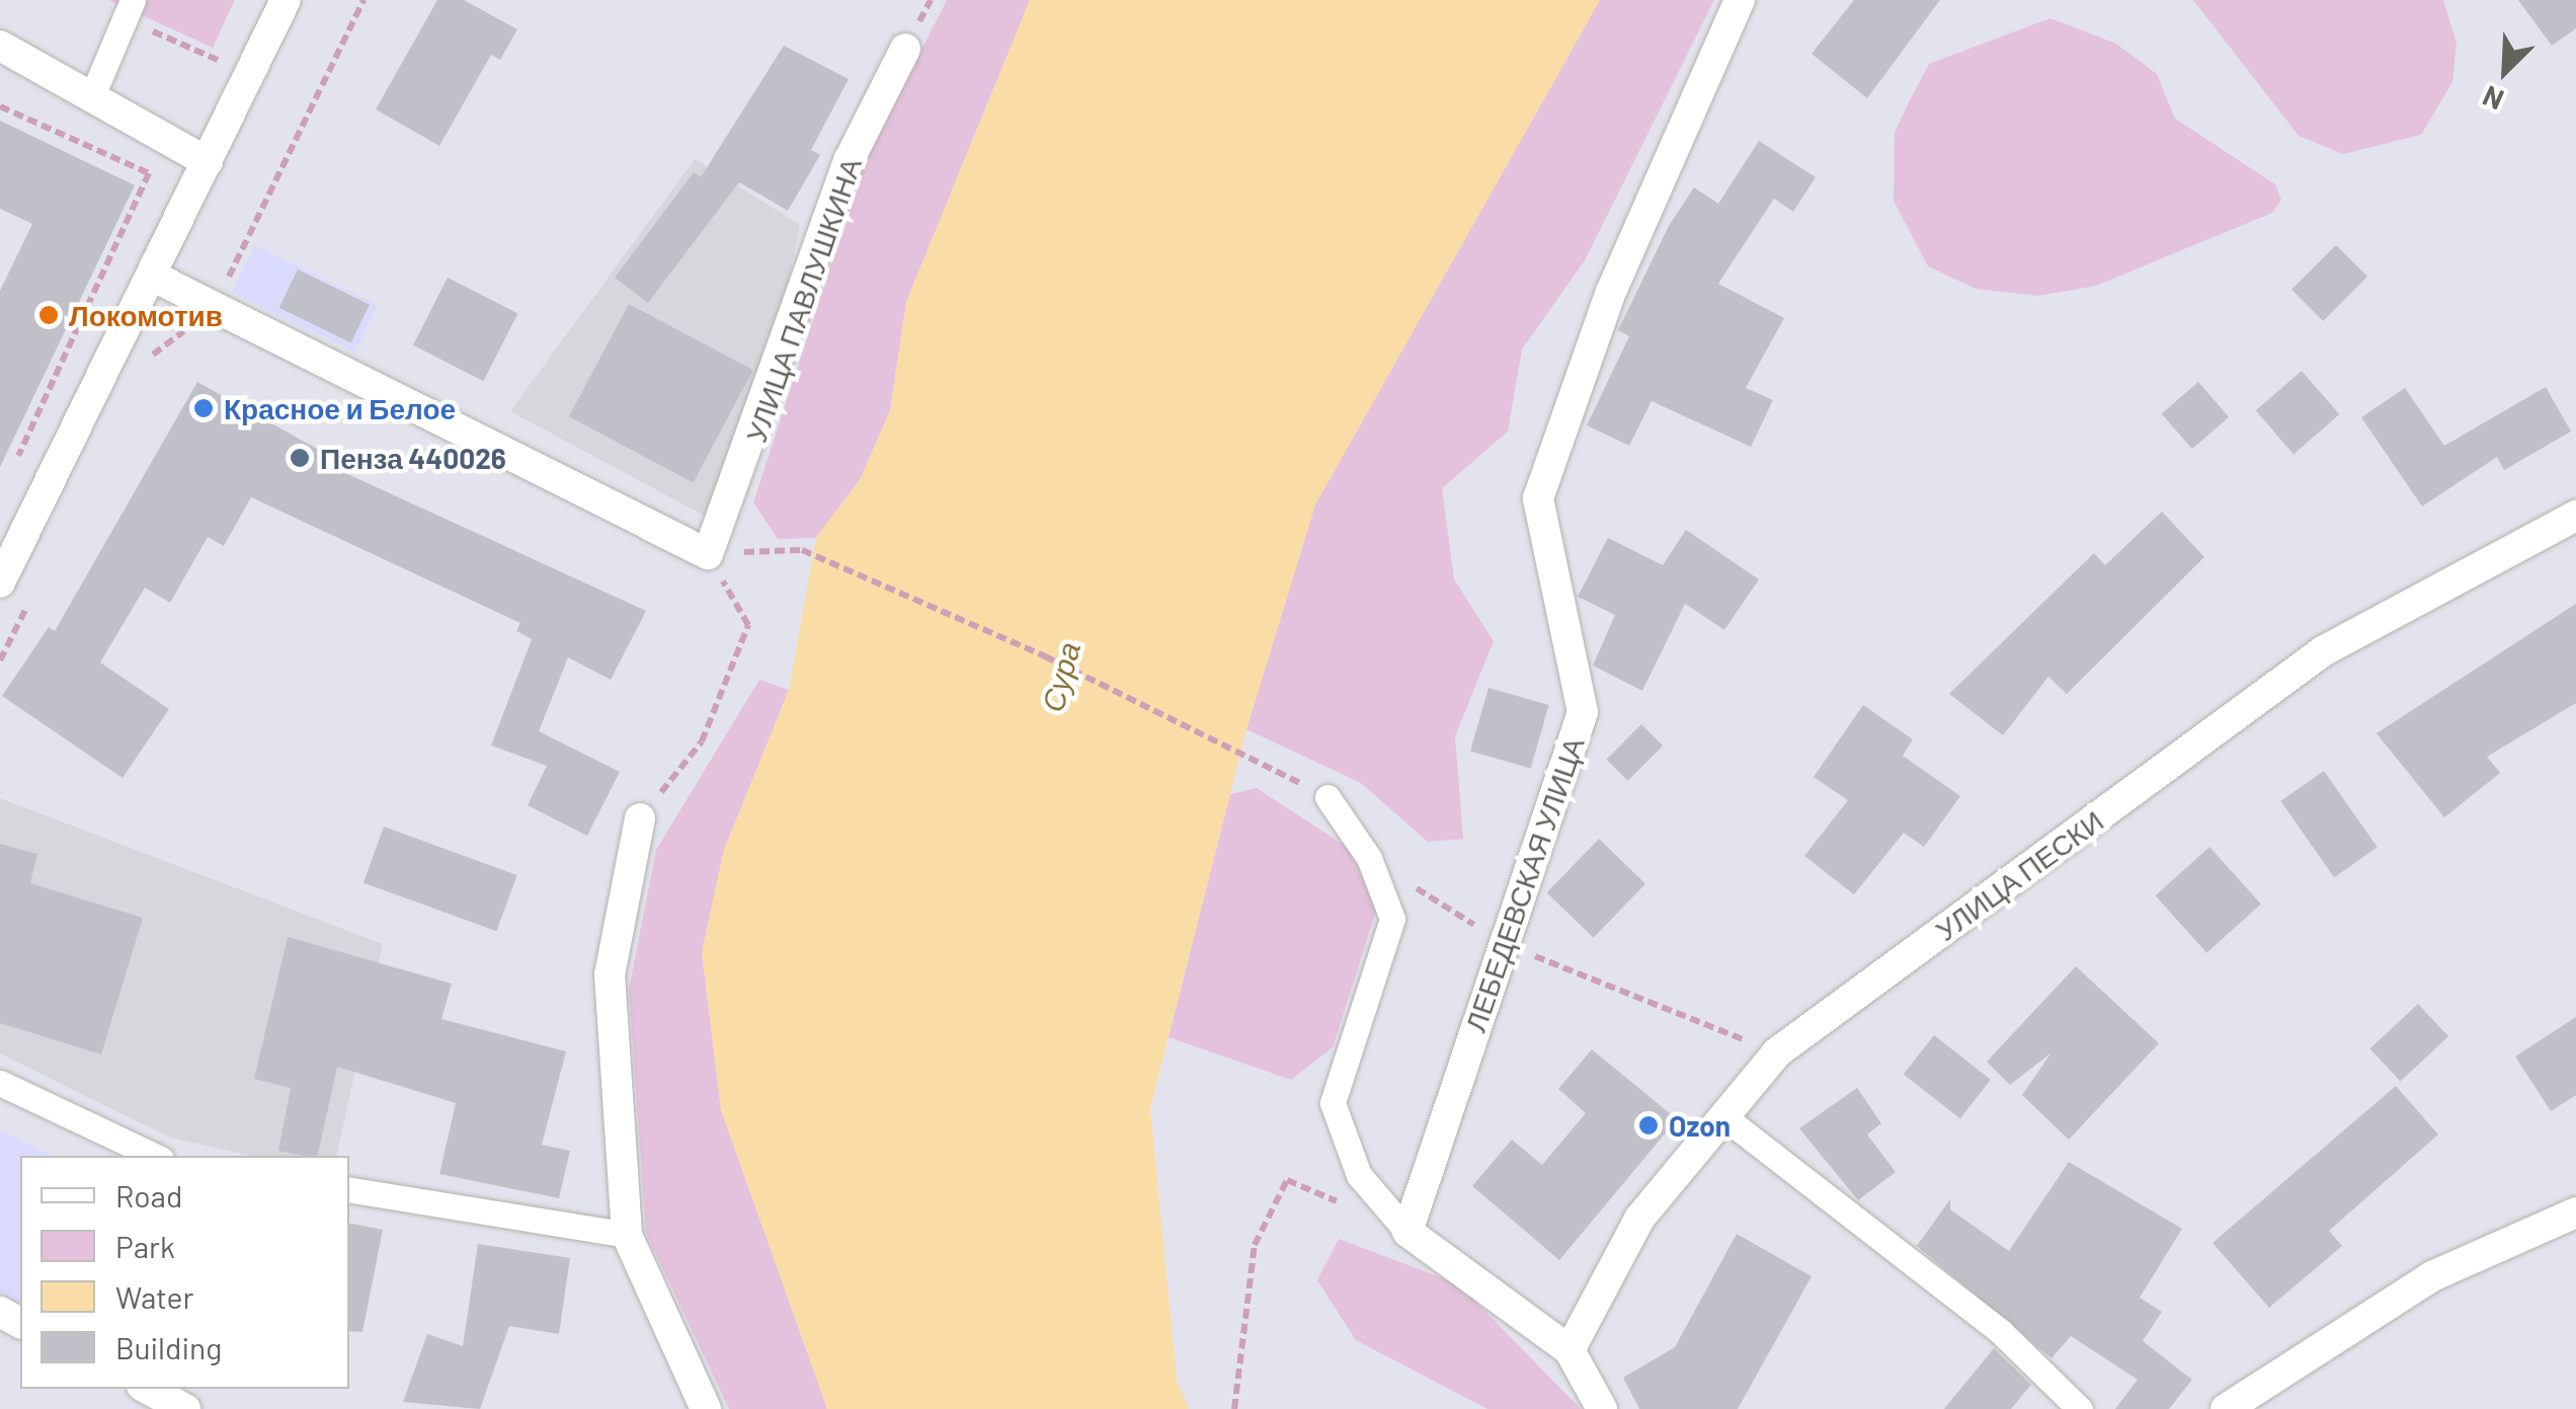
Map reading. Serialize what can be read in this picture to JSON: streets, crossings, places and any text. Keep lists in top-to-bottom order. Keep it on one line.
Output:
{"streets":{"street":["УЛИЦА ПАВЛУШКИНА","УЛИЦА ПЕСКИ","ЛЕБЕДЕВСКАЯ УЛИЦА"]},"water":["Сура"],"places":["Локомотив","Красное и Белое","Пенза 440026","Ozon"],"legend":["Road","Park","Water","Building"],"north":"bottom left"}
